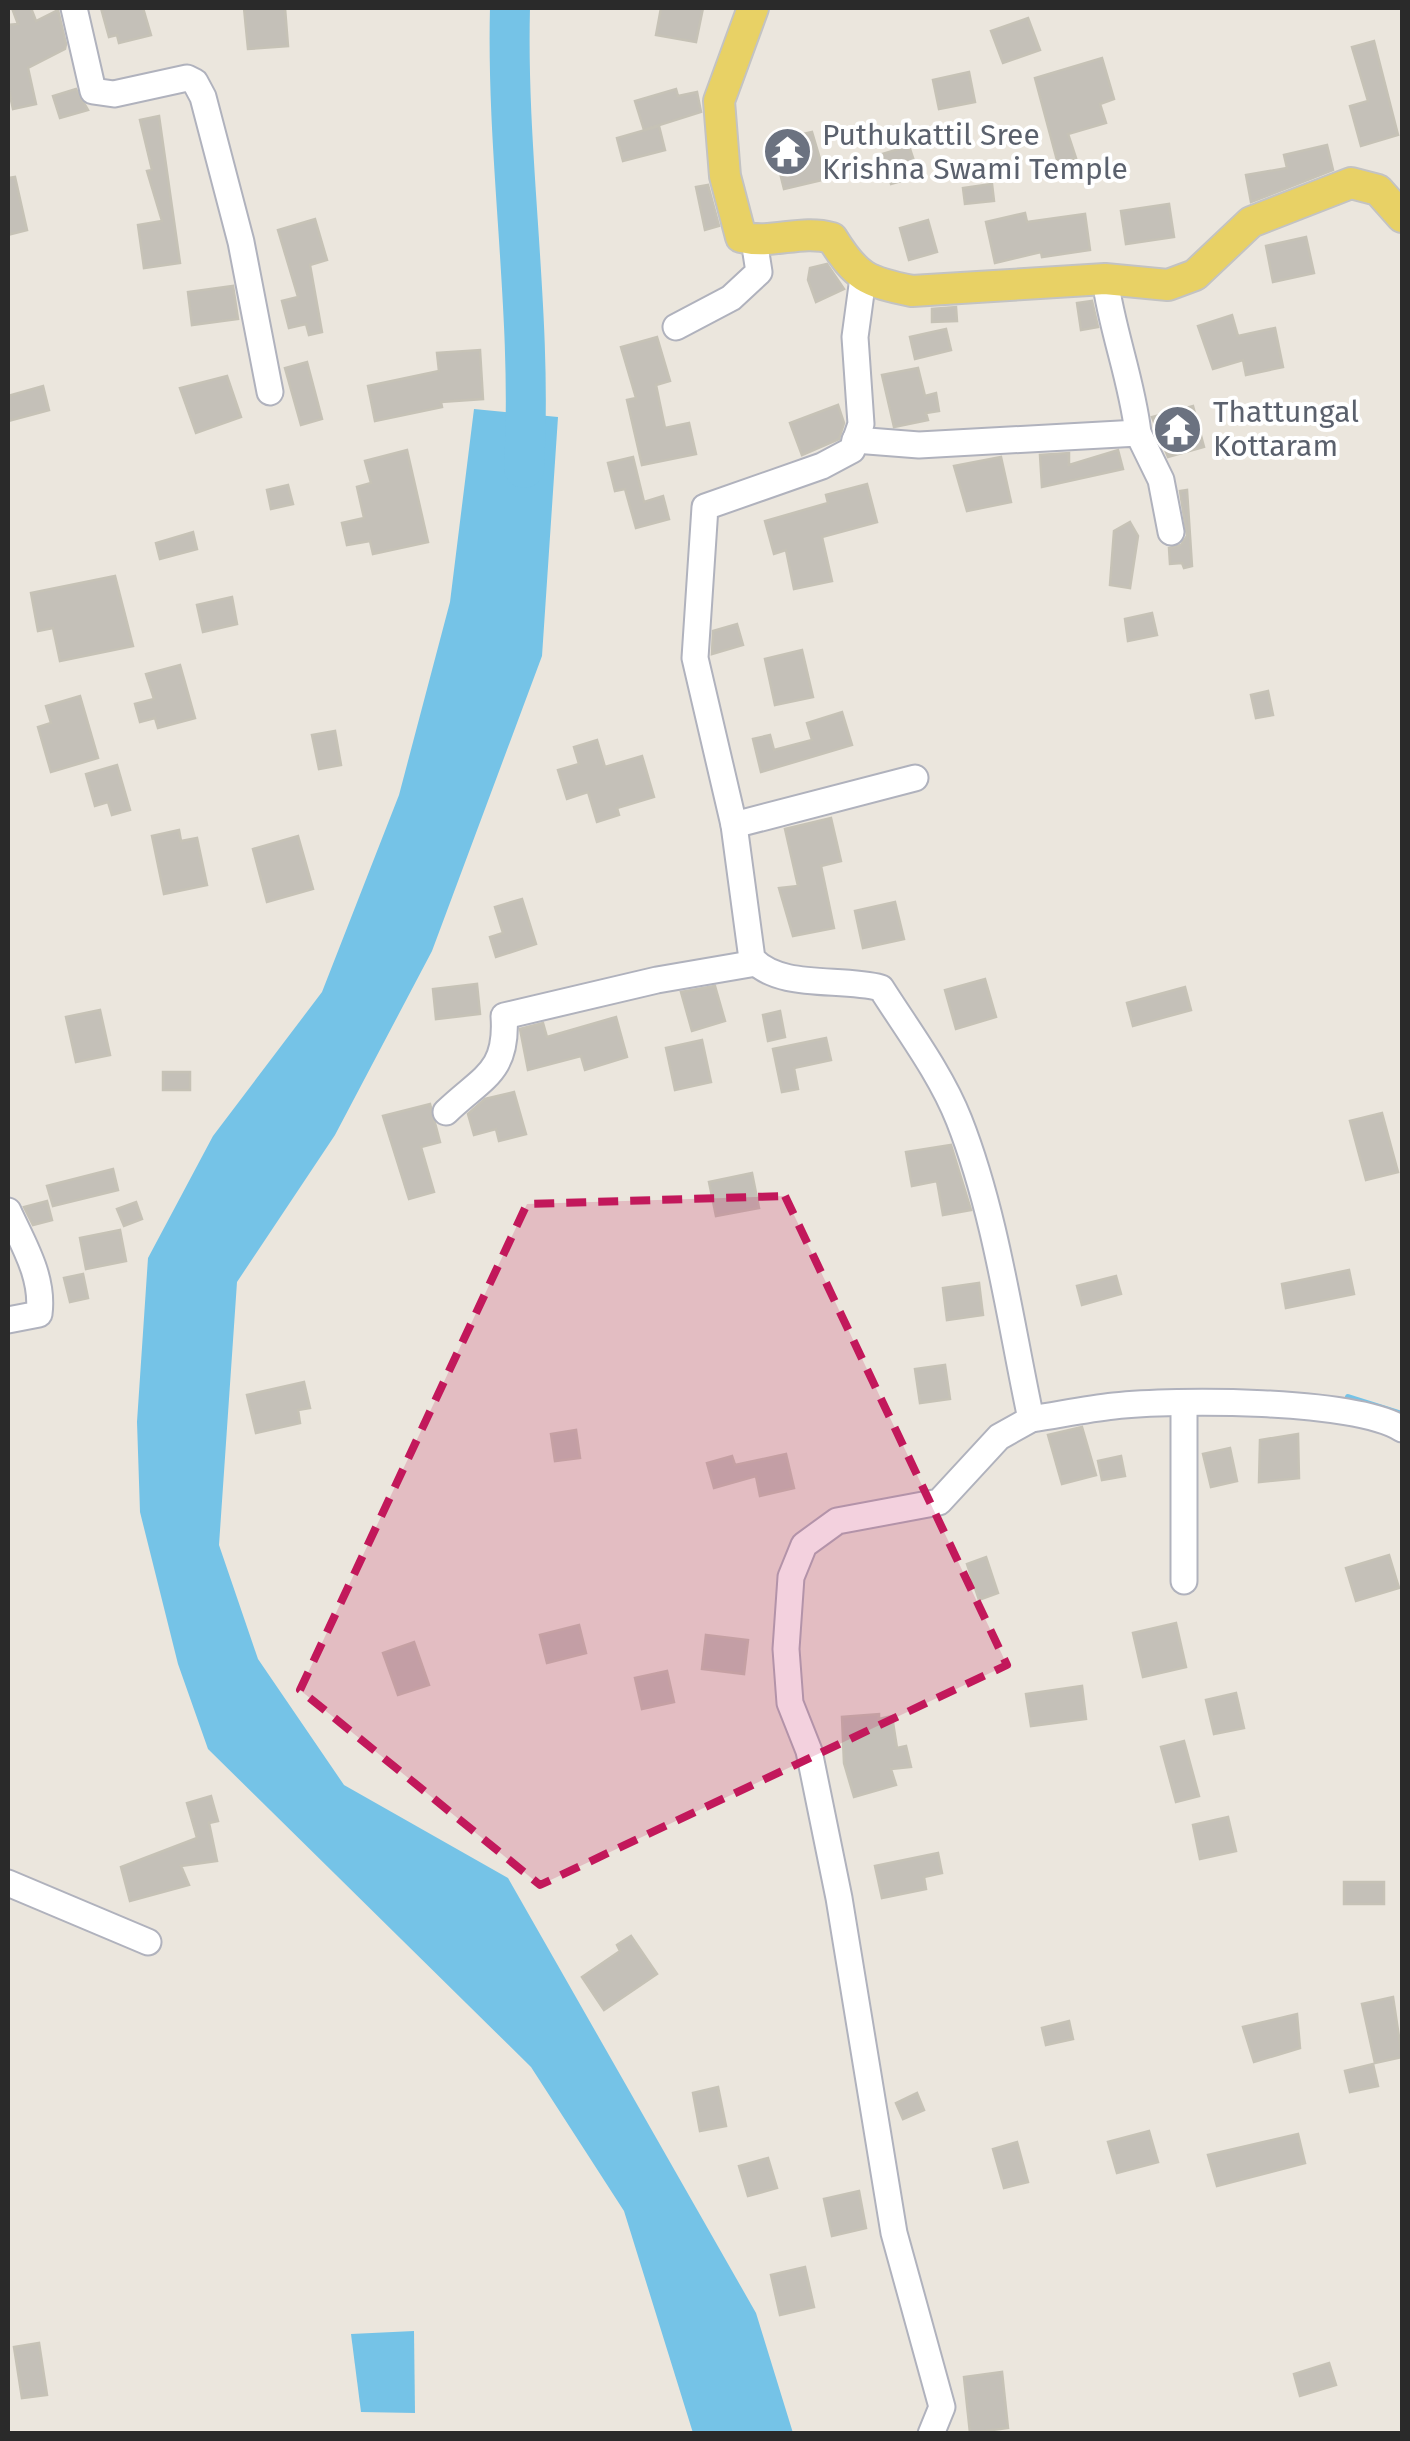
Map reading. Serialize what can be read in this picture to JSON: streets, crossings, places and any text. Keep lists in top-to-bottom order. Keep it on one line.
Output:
{"places":{"temple":["Puthukattil Sree Krishna Swami Temple","Thattungal Kottaram"]}}
